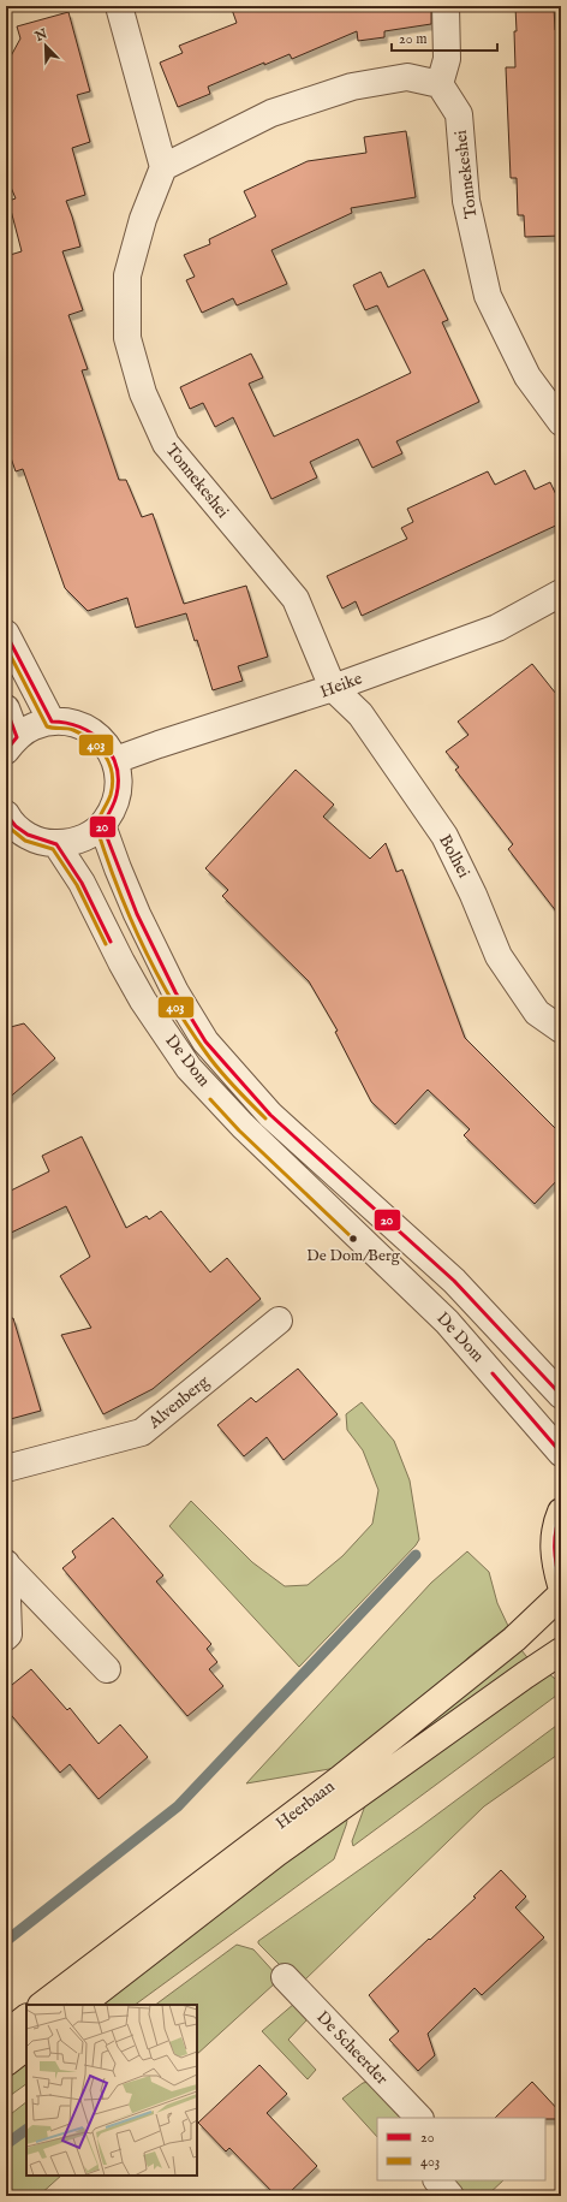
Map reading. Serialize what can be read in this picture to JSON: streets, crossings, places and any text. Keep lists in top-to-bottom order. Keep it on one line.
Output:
{"streets":{"main road":["Heerbaan"],"street":["Tonnekeshei","Heike","Bolhei","De Dom","Alvenberg","De Scheerder"]},"crossings":[["Tonnekeshei","Heike"],["Tonnekeshei","Bolhei"],["Heike","Bolhei"]],"places":["De Dom/Berg"],"lines":["transit line 20","transit line 403"],"legend":["20","403"],"scale_bar":"20 m","north":"top left"}
